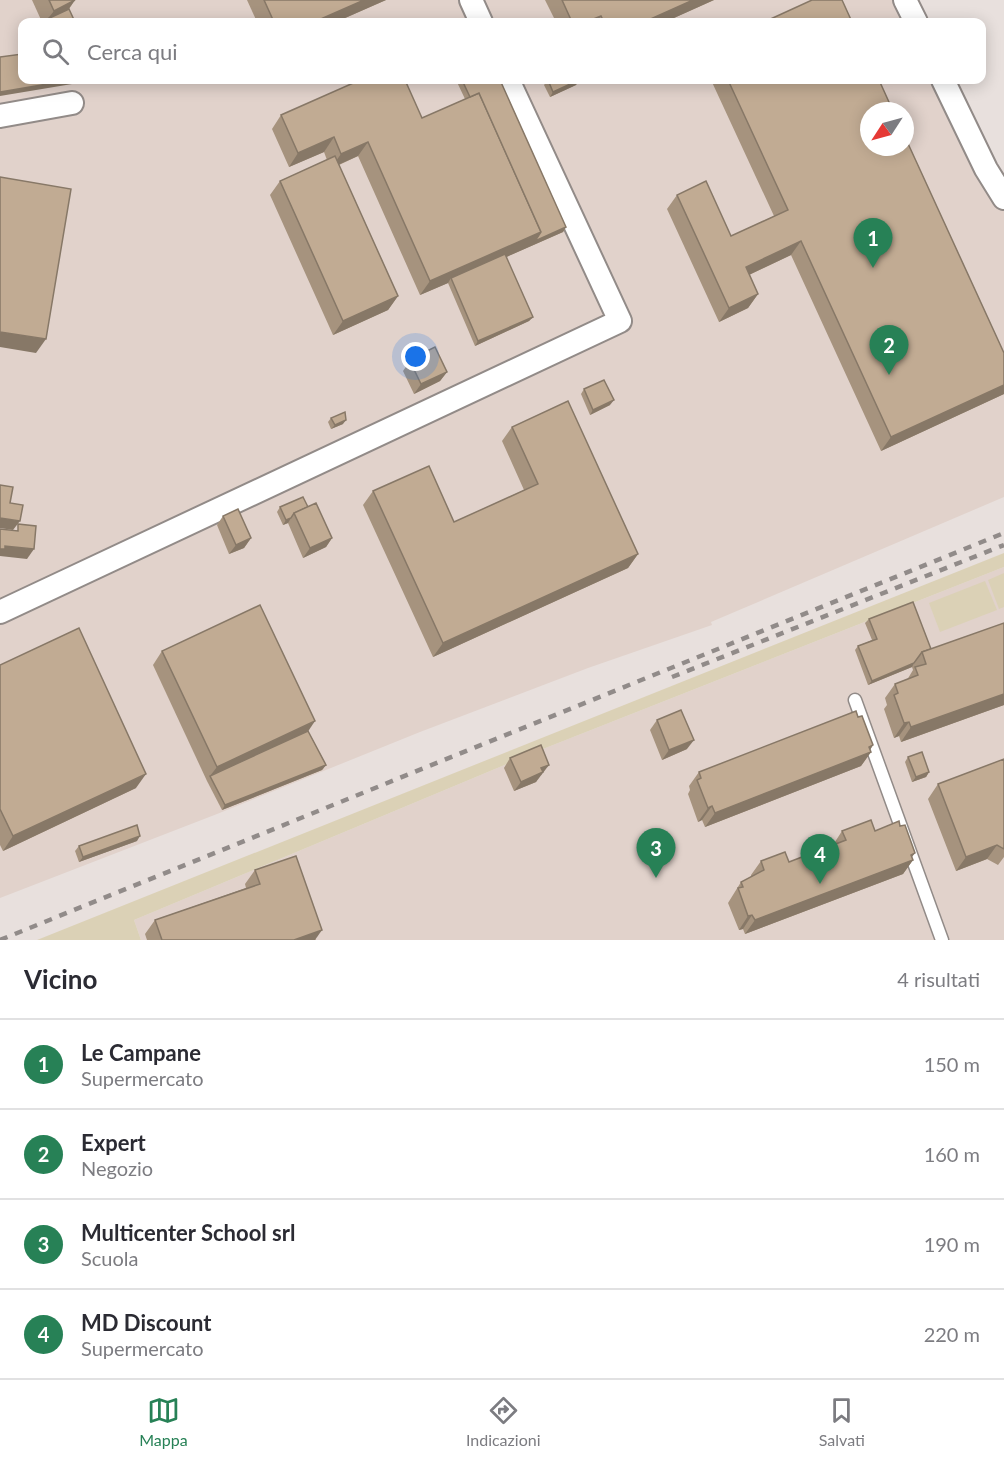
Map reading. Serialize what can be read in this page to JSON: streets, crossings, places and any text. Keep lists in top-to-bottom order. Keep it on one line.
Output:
{"north":"bottom left","page":{"search":"Cerca qui","pins":["1","2","3","4"],"heading":["Vicino","4 risultati"],"list":[{"mark":"1","name":"Le Campane","note":"Supermercato","value":"150 m"},{"mark":"2","name":"Expert","note":"Negozio","value":"160 m"},{"mark":"3","name":"Multicenter School srl","note":"Scuola","value":"190 m"},{"mark":"4","name":"MD Discount","note":"Supermercato","value":"220 m"}],"nav":["Mappa","Indicazioni","Salvati"]}}
